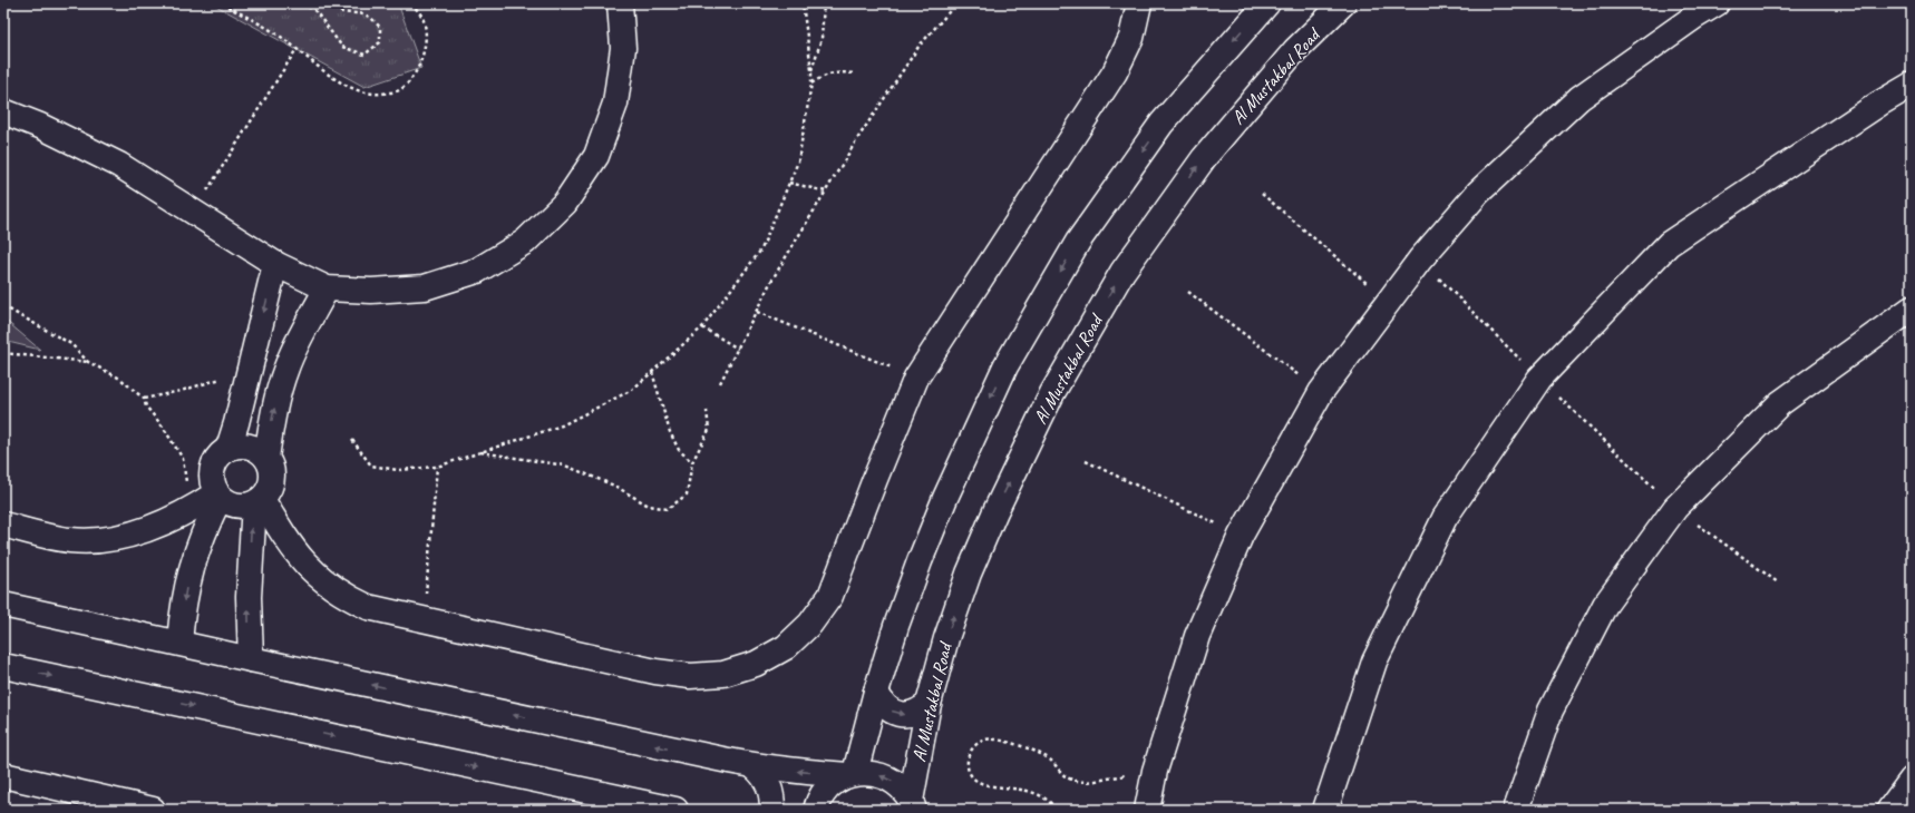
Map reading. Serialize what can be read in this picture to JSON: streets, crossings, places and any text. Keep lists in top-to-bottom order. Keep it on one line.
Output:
{"streets":{"street":["Al Mustakbal Road"]}}
